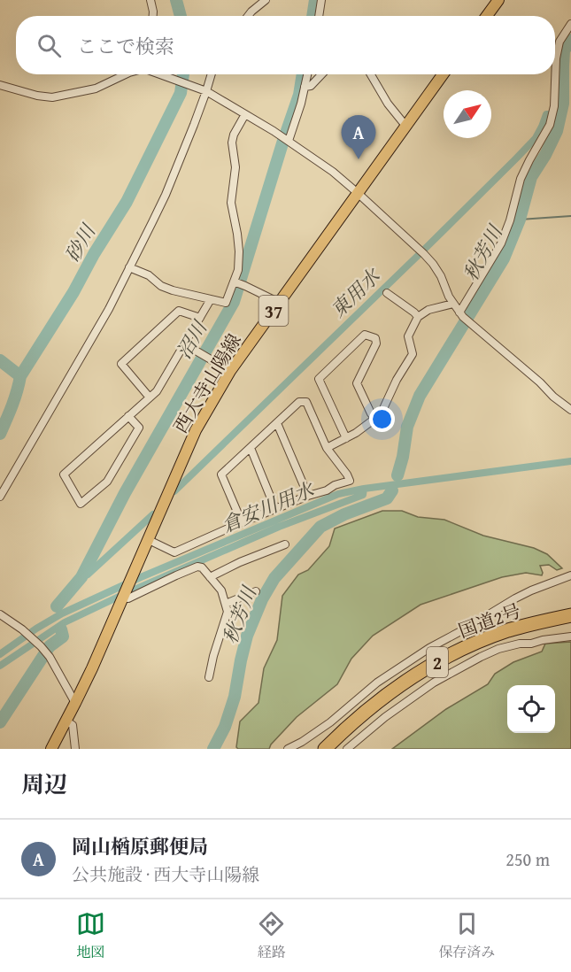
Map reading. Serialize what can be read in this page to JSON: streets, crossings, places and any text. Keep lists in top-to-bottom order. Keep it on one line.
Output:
{"streets":{"highway":["国道2号","2"],"main road":["37","西大寺山陽線"]},"water":["砂川","秋芳川","東用水","沼川","倉安川用水"],"north":"top right","page":{"search":"ここで検索","pins":"A","heading":"周辺","list":[{"mark":"A","name":"岡山楢原郵便局","note":"公共施設 · 西大寺山陽線","value":"250 m"}],"nav":["地図","経路","保存済み"]}}
